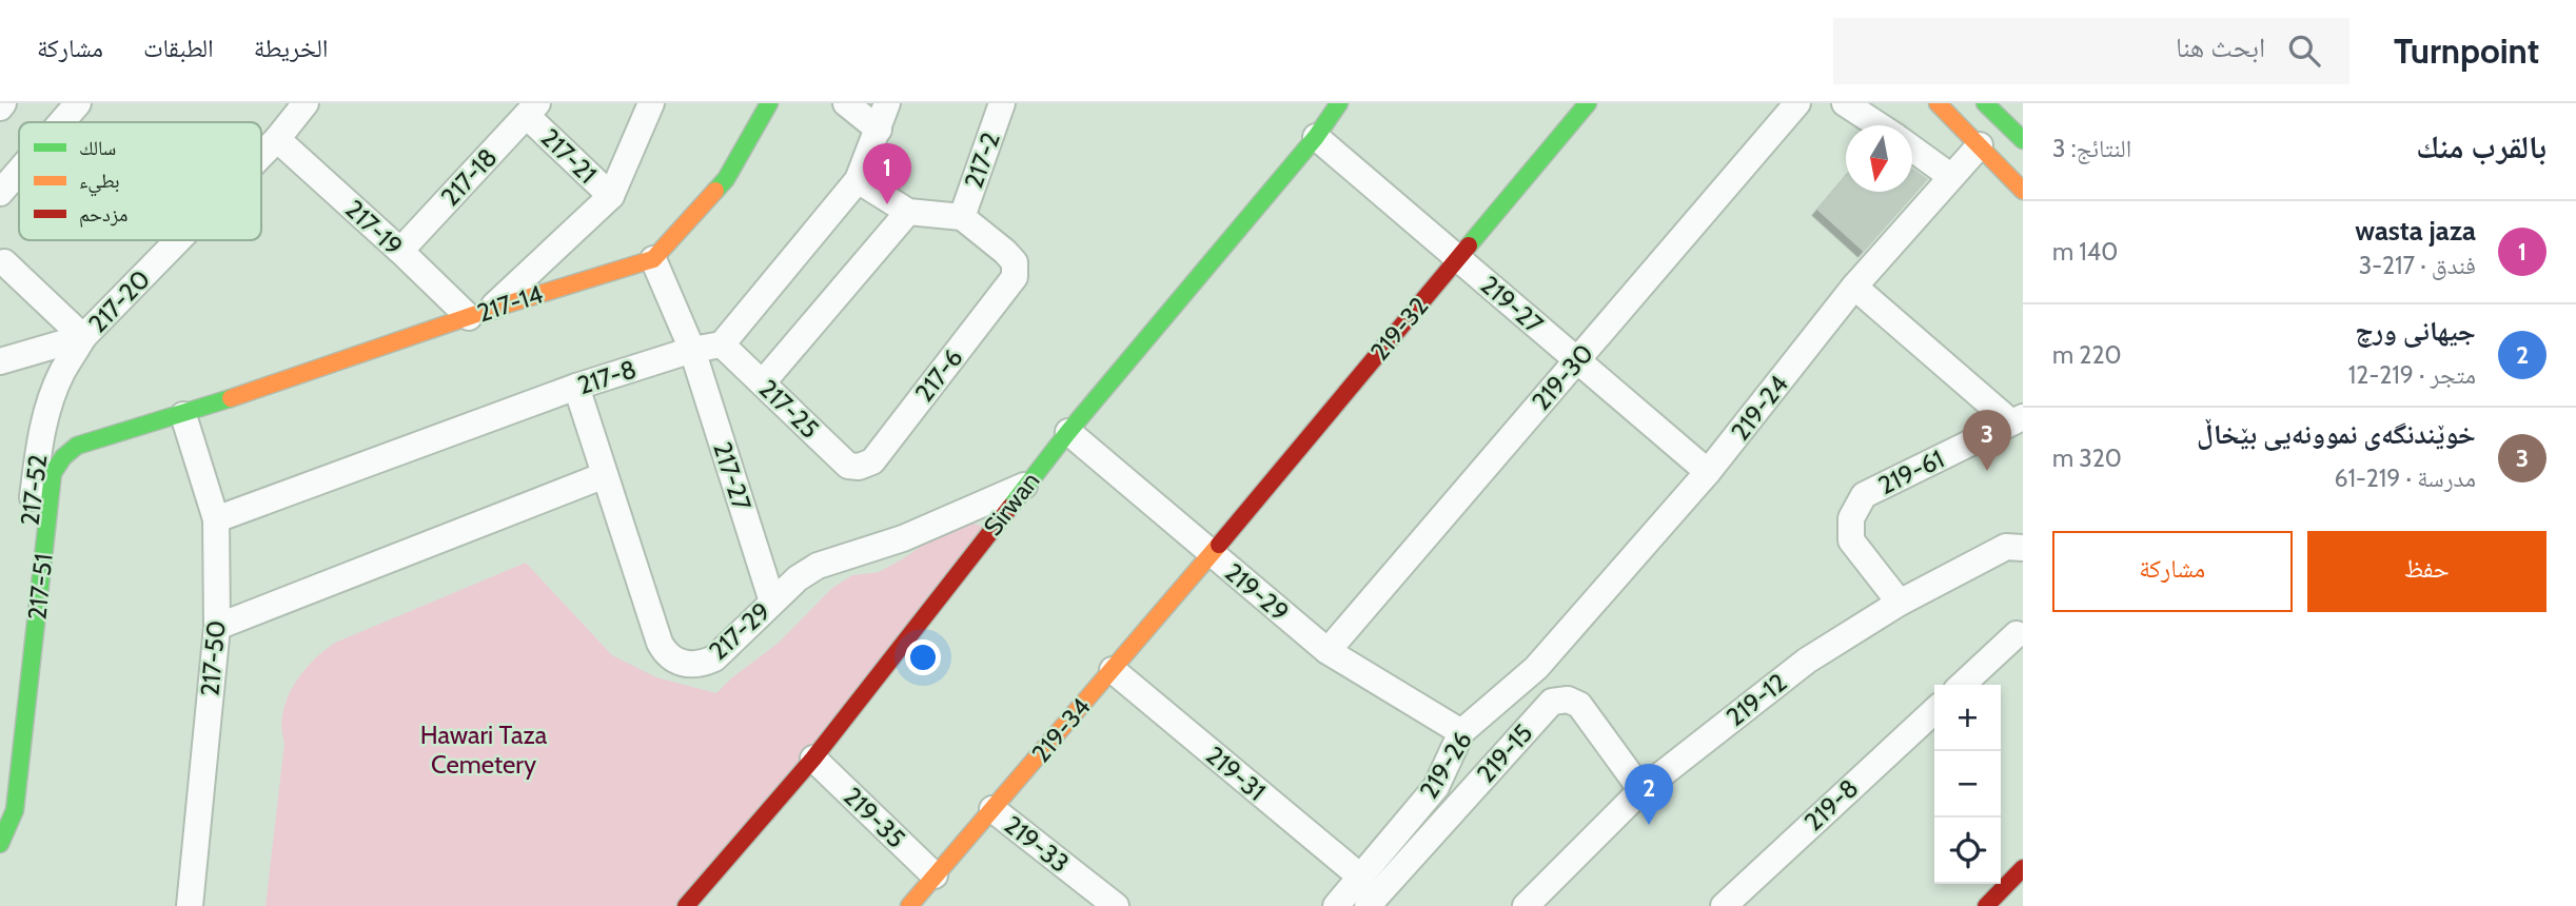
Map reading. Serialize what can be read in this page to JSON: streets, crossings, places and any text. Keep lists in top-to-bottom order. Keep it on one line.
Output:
{"streets":{"street":["217-21","217-2","217-18","217-19","217-20","217-14","219-27","219-32","217-6","217-8","219-30","219-24","217-25","219-61","217-27","217-52","Sirwan","217-51","219-29","217-29","217-50","219-12","219-34","219-15","219-26","219-31","219-8","219-35","219-33"]},"crossings":[["217-21","217-18"],["217-2","217-6"],["217-18","217-19"],["217-19","217-20"],["217-19","217-14"],["217-20","217-52"],["217-14","217-27"],["217-14","217-51"],["217-14","217-50"],["219-27","219-32"],["219-27","219-30"],["219-27","219-24"],["219-27","Sirwan"],["219-32","219-29"],["219-32","219-34"],["217-6","217-25"],["217-8","217-25"],["217-8","217-27"],["217-8","217-29"],["217-8","217-50"],["219-30","219-29"],["219-24","219-26"],["219-61","219-12"],["217-27","217-29"],["Sirwan","219-29"],["Sirwan","217-29"],["Sirwan","219-35"],["217-51","217-50"],["219-29","219-34"],["219-29","219-26"],["219-12","219-15"],["219-34","219-31"],["219-34","219-35"],["219-34","219-33"],["219-26","219-31"]],"parks":["Hawari Taza Cemetery"],"legend":["سالك","بطيء","مزدحم"],"north":"bottom","page":{"header":"Turnpoint","search":"ابحث هنا","nav":["الخريطة","الطبقات","مشاركة"],"heading":["بالقرب منك","النتائج: 3"],"pins":["1","3","2"],"list":[{"mark":"1","name":"wasta jaza","note":"فندق · 217-3","value":"140 m"},{"mark":"2","name":"جیهانی ورچ","note":"متجر · 219-12","value":"220 m"},{"mark":"3","name":"خوێندنگەی نموونەیی بێخاڵ","note":"مدرسة · 219-61","value":"320 m"}],"buttons":["حفظ","مشاركة"],"map_buttons":["+","−"]}}
